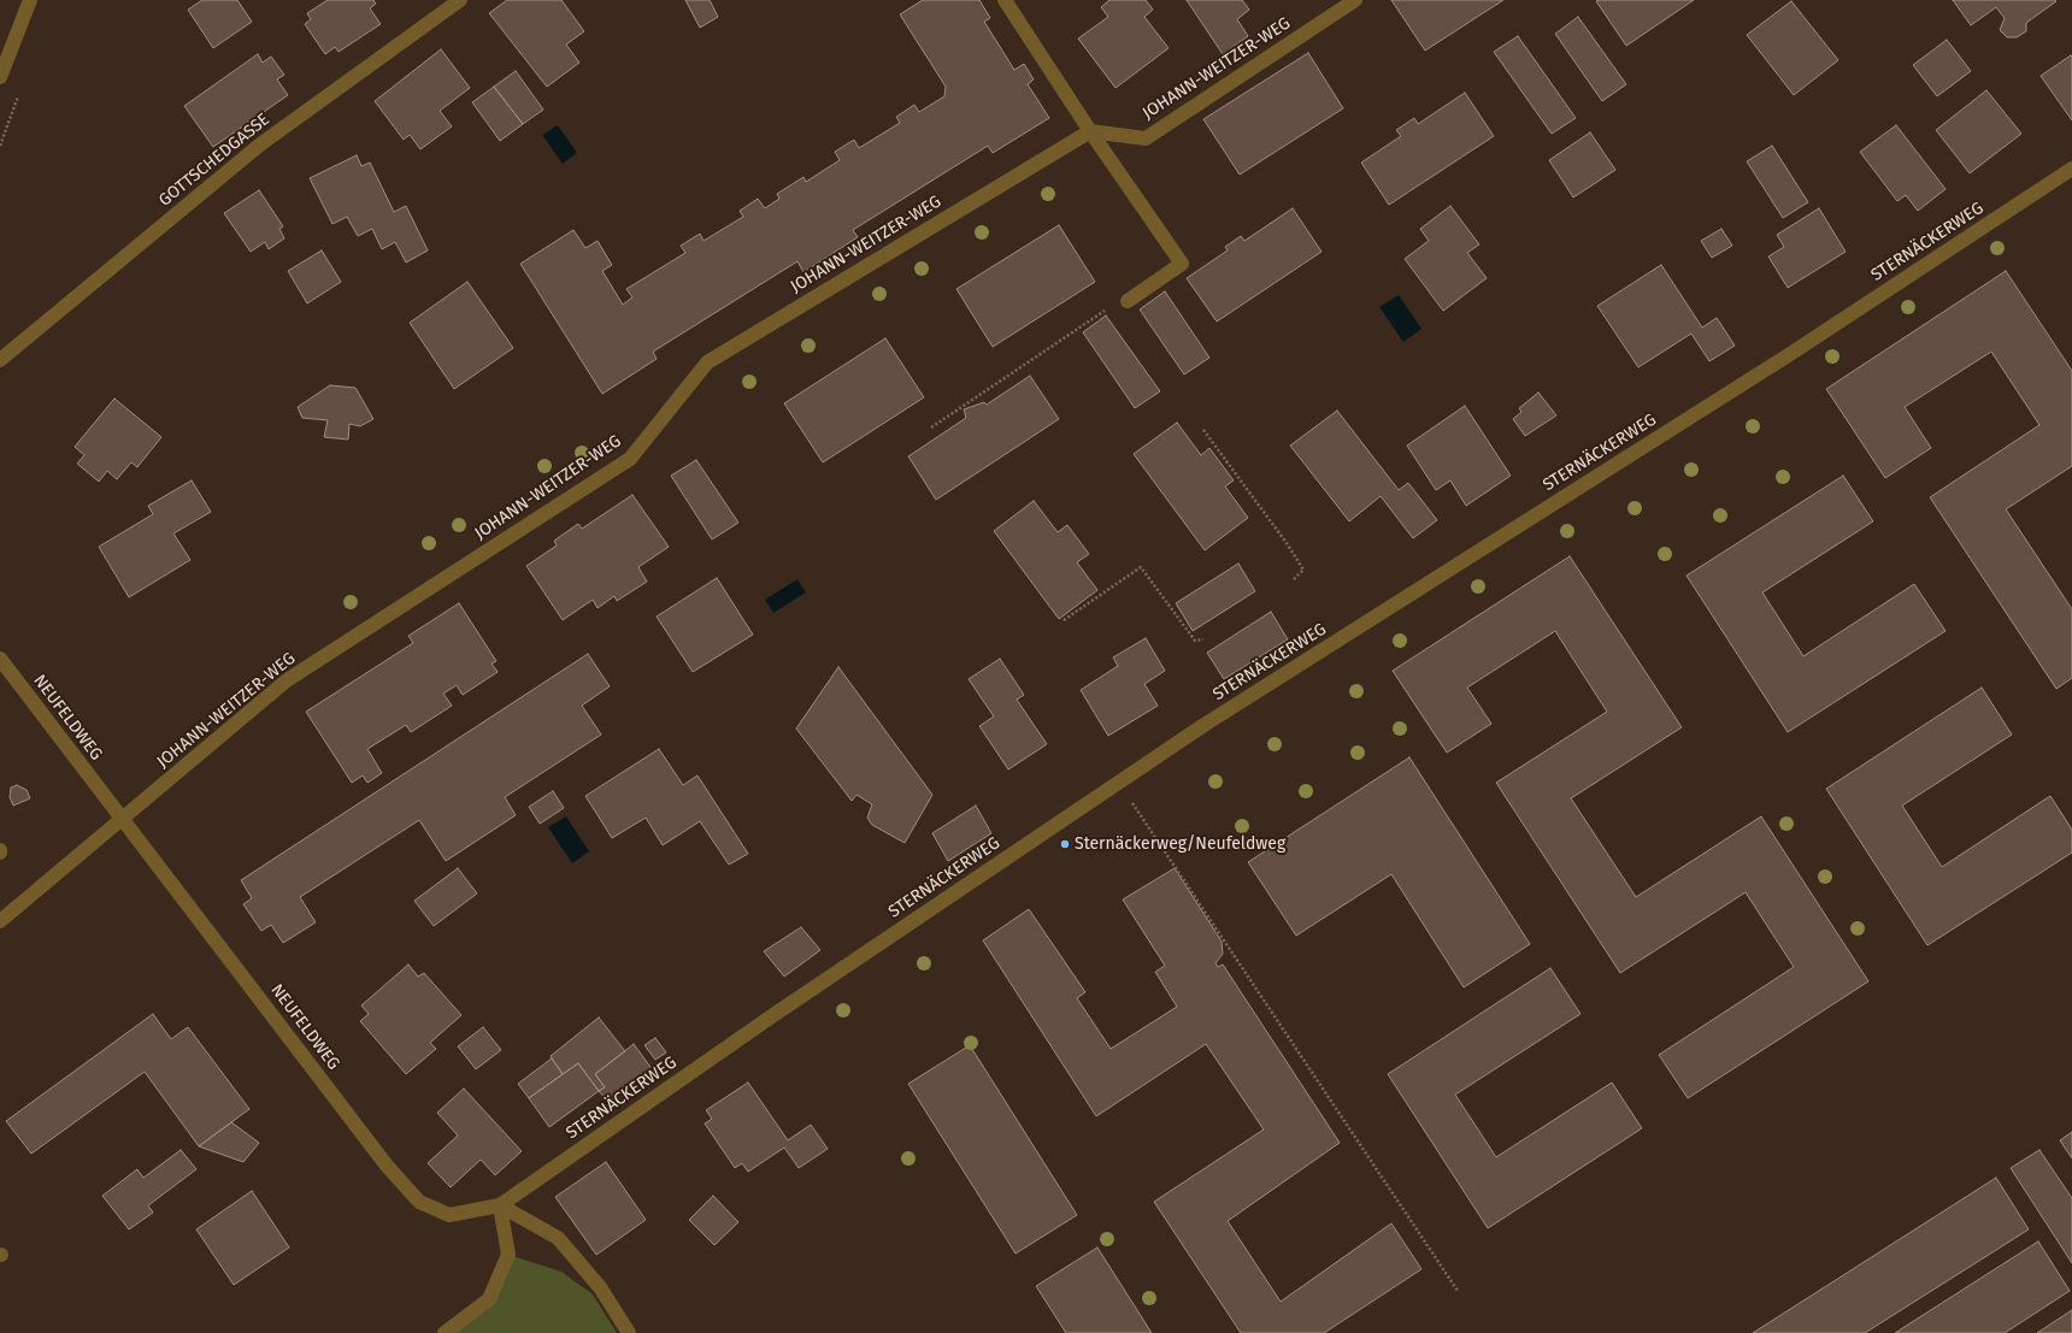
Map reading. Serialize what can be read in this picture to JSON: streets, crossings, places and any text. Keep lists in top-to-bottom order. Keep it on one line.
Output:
{"streets":{"street":["JOHANN-WEITZER-WEG","GOTTSCHEDGASSE","STERNÄCKERWEG","NEUFELDWEG"]},"crossings":[["JOHANN-WEITZER-WEG","NEUFELDWEG"],["STERNÄCKERWEG","NEUFELDWEG"]],"places":["Sternäckerweg/Neufeldweg"]}
